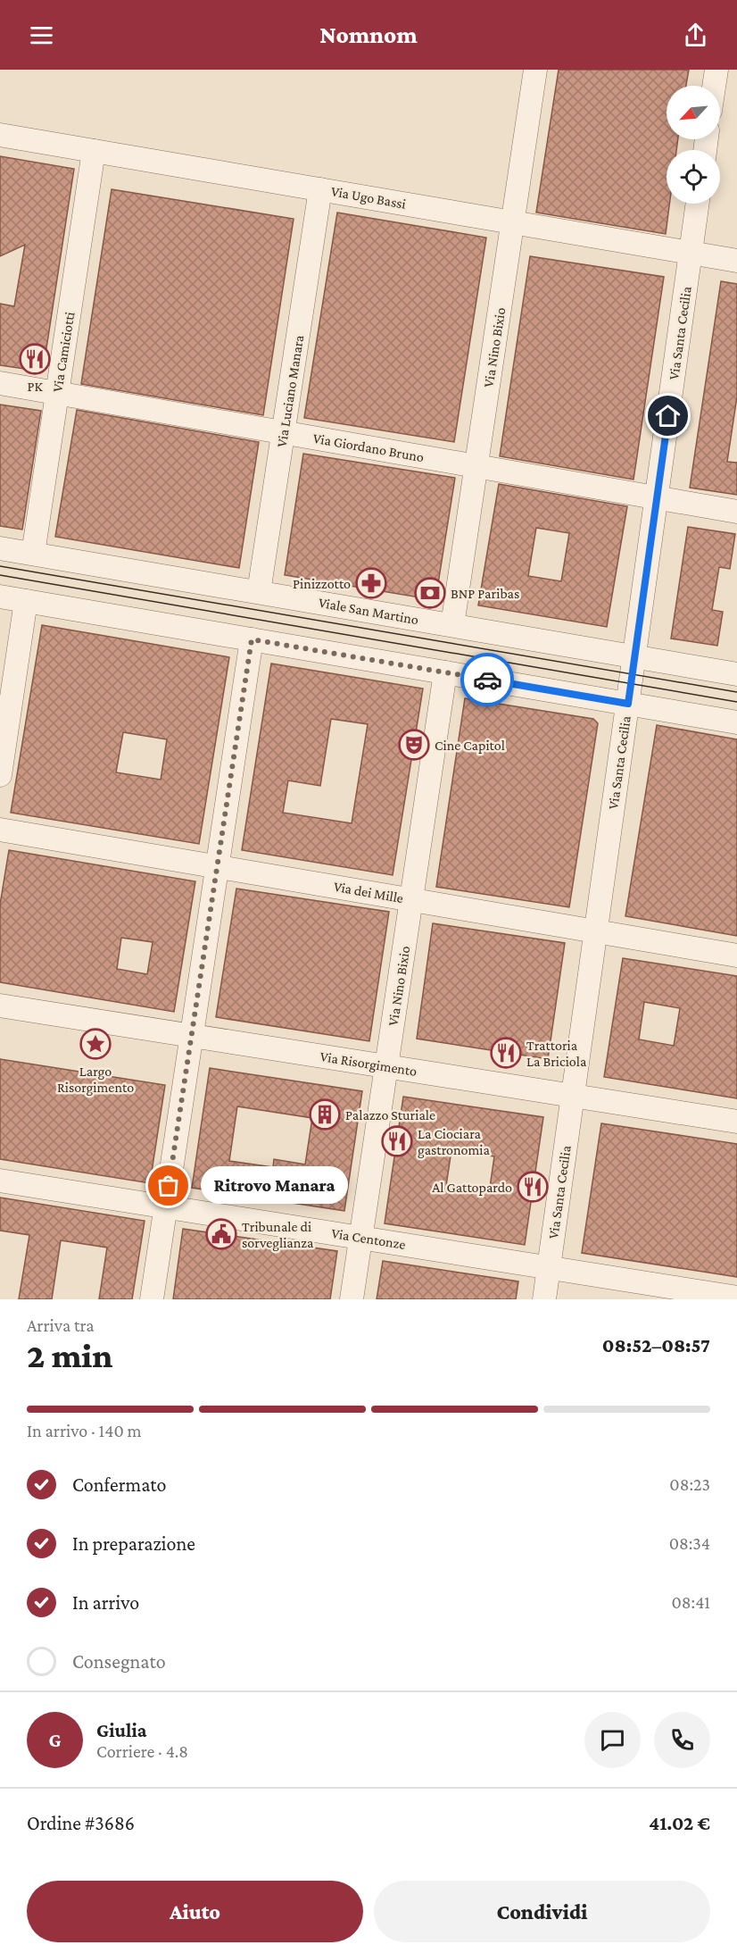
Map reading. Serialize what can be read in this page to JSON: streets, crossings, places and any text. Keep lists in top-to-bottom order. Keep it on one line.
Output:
{"streets":{"street":["Via Ugo Bassi","Via Santa Cecilia","Via Nino Bixio","Via Camiciotti","Via Luciano Manara","Via Giordano Bruno","Viale San Martino","Via dei Mille","Via Risorgimento","Via Centonze"]},"crossings":[["Via Ugo Bassi","Via Santa Cecilia"],["Via Ugo Bassi","Via Nino Bixio"],["Via Ugo Bassi","Via Camiciotti"],["Via Ugo Bassi","Via Luciano Manara"],["Via Santa Cecilia","Via Giordano Bruno"],["Via Santa Cecilia","Viale San Martino"],["Via Santa Cecilia","Via dei Mille"],["Via Santa Cecilia","Via Risorgimento"],["Via Santa Cecilia","Via Centonze"],["Via Nino Bixio","Via Giordano Bruno"],["Via Nino Bixio","Viale San Martino"],["Via Nino Bixio","Via dei Mille"],["Via Nino Bixio","Via Risorgimento"],["Via Nino Bixio","Via Centonze"],["Via Camiciotti","Via Giordano Bruno"],["Via Camiciotti","Viale San Martino"],["Via Luciano Manara","Via Giordano Bruno"],["Via Luciano Manara","Viale San Martino"]],"places":{"restaurant":["PK","Trattoria La Briciola","La Ciociara gastronomia","Al Gattopardo"],"pharmacy":["Pinizzotto"],"bank":["BNP Paribas"],"theatre":["Cine Capitol"],"place":["Largo Risorgimento"],"building":["Palazzo Sturiale"],"other":["Ritrovo Manara"],"public building":["Tribunale di sorveglianza"]},"north":"bottom left","page":{"header":"Nomnom","bubble":"Ritrovo Manara","heading":["2 min","Arriva tra","08:52–08:57"],"panel":["Giulia","Corriere · 4.8","Ordine #3686","41.02 €"],"bar":"In arrivo · 140 m","list":[["Confermato","08:23"],["In preparazione","08:34"],["In arrivo","08:41"],"Consegnato"],"round":"G","buttons":["Aiuto","Condividi"]}}
